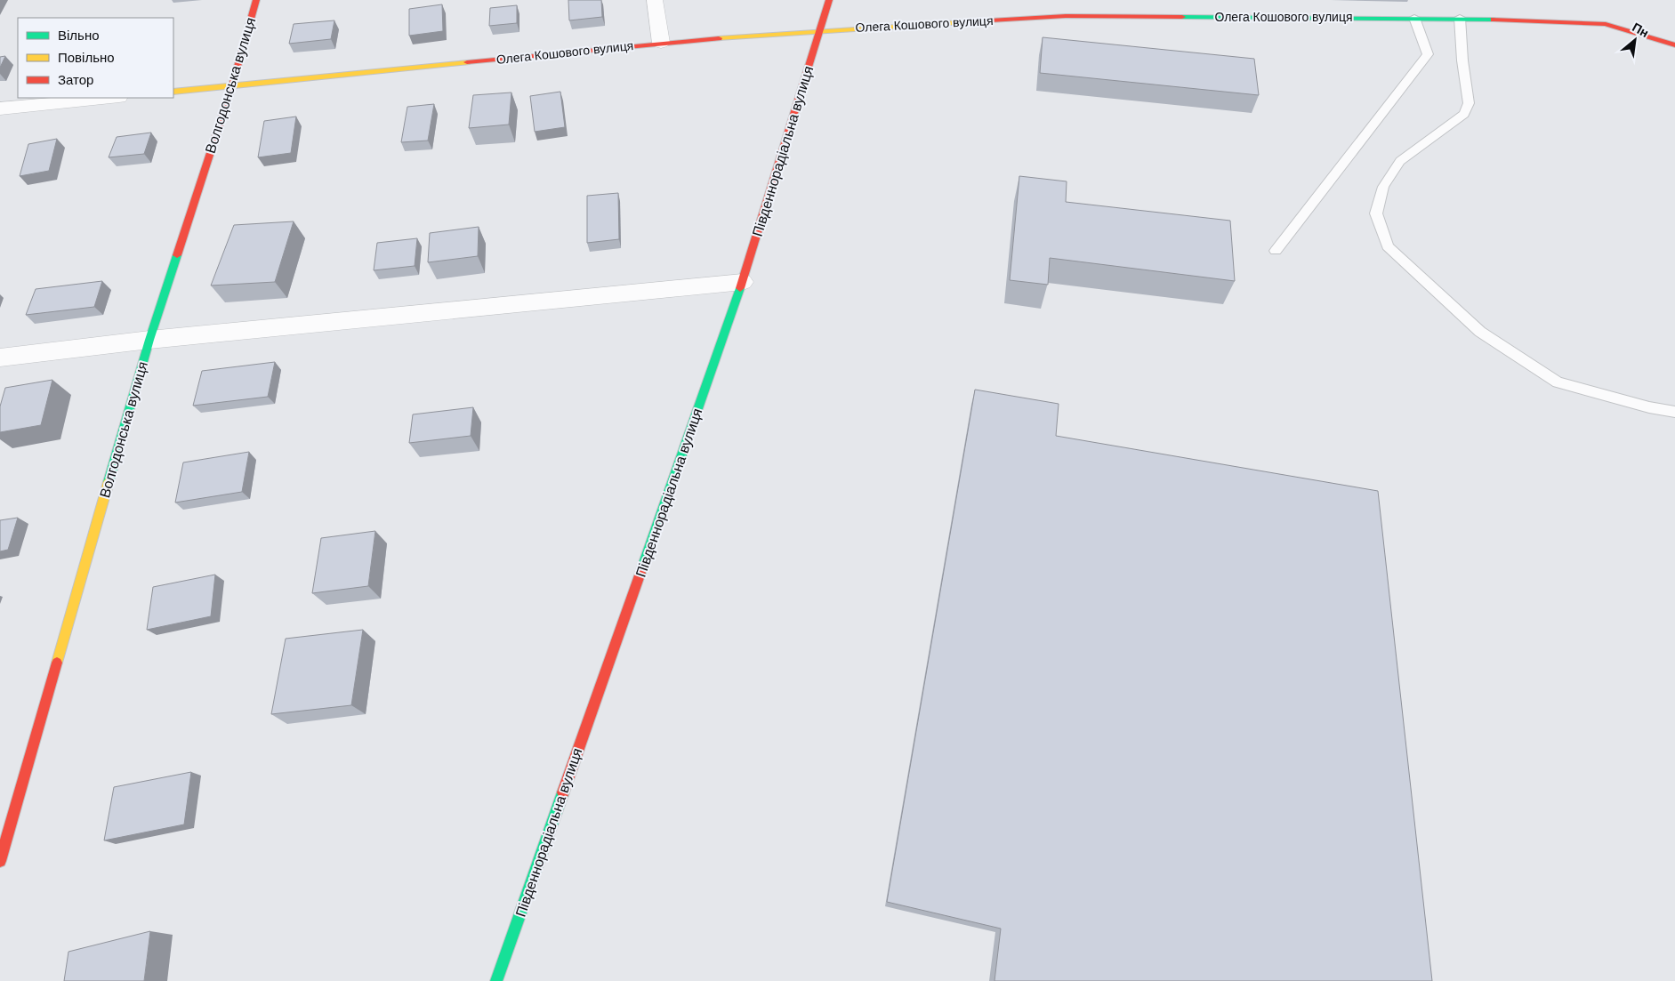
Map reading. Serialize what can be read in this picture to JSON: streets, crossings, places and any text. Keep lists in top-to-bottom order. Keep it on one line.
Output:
{"streets":{"street":["Олега Кошового вулиця","Волгодонська вулиця","Південнорадіальна вулиця"]},"crossings":[["Олега Кошового вулиця","Волгодонська вулиця"],["Олега Кошового вулиця","Південнорадіальна вулиця"]],"legend":["Вільно","Повільно","Затор"],"north":"top right"}
